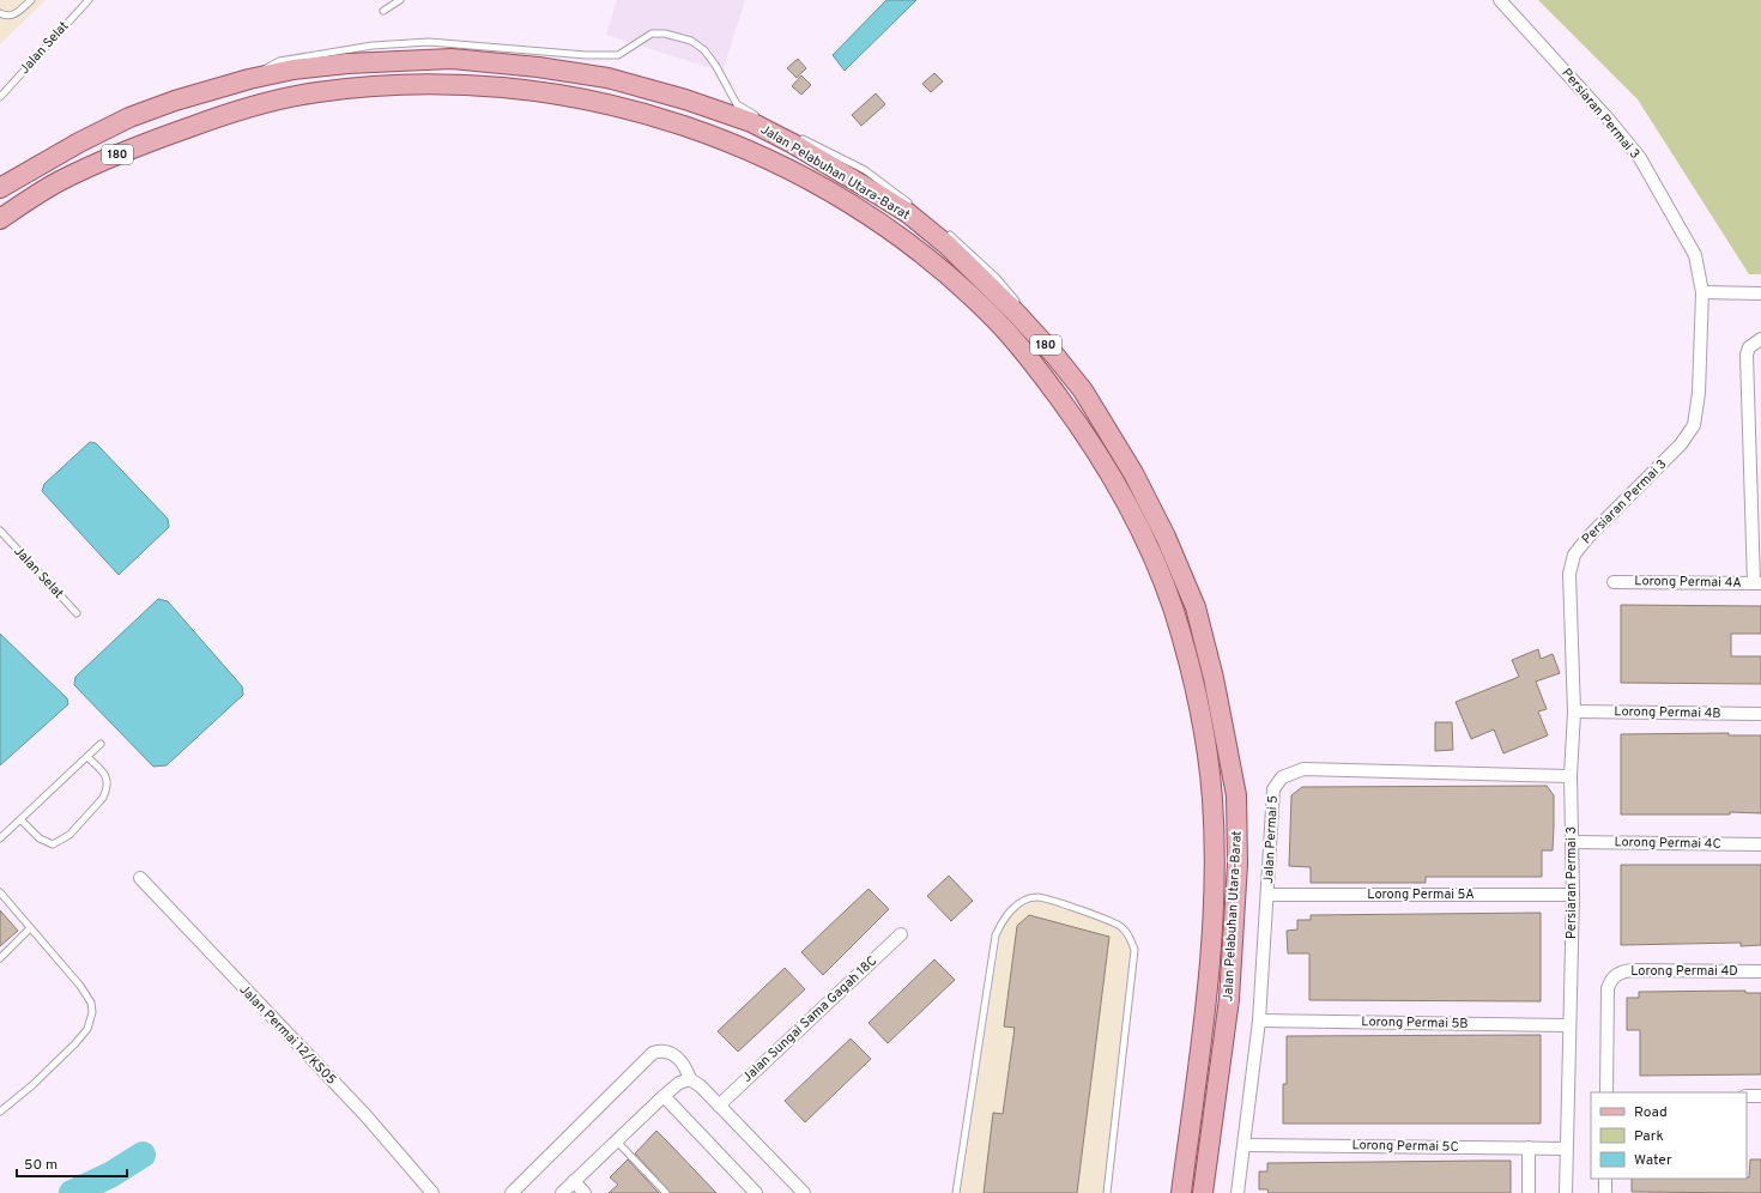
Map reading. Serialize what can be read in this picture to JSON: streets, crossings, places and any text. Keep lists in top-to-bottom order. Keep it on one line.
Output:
{"streets":{"main road":["180","Jalan Pelabuhan Utara-Barat"],"street":["Persiaran Permai 3","Lorong Permai 4A","Lorong Permai 4B","Jalan Permai 5","Lorong Permai 4C","Lorong Permai 5A","Lorong Permai 4D","Jalan Sungai Sama Gagah 18C","Lorong Permai 5B","Jalan Permai 12/KS05","Lorong Permai 5C"],"lane":["Jalan Selat"]},"crossings":[["Persiaran Permai 3","Lorong Permai 4B"],["Persiaran Permai 3","Jalan Permai 5"],["Persiaran Permai 3","Lorong Permai 4C"],["Persiaran Permai 3","Lorong Permai 5A"],["Persiaran Permai 3","Lorong Permai 5B"],["Persiaran Permai 3","Lorong Permai 5C"],["Jalan Permai 5","Lorong Permai 5A"],["Jalan Permai 5","Lorong Permai 5B"],["Jalan Permai 5","Lorong Permai 5C"]],"legend":["Road","Park","Water"],"scale_bar":"50 m"}
